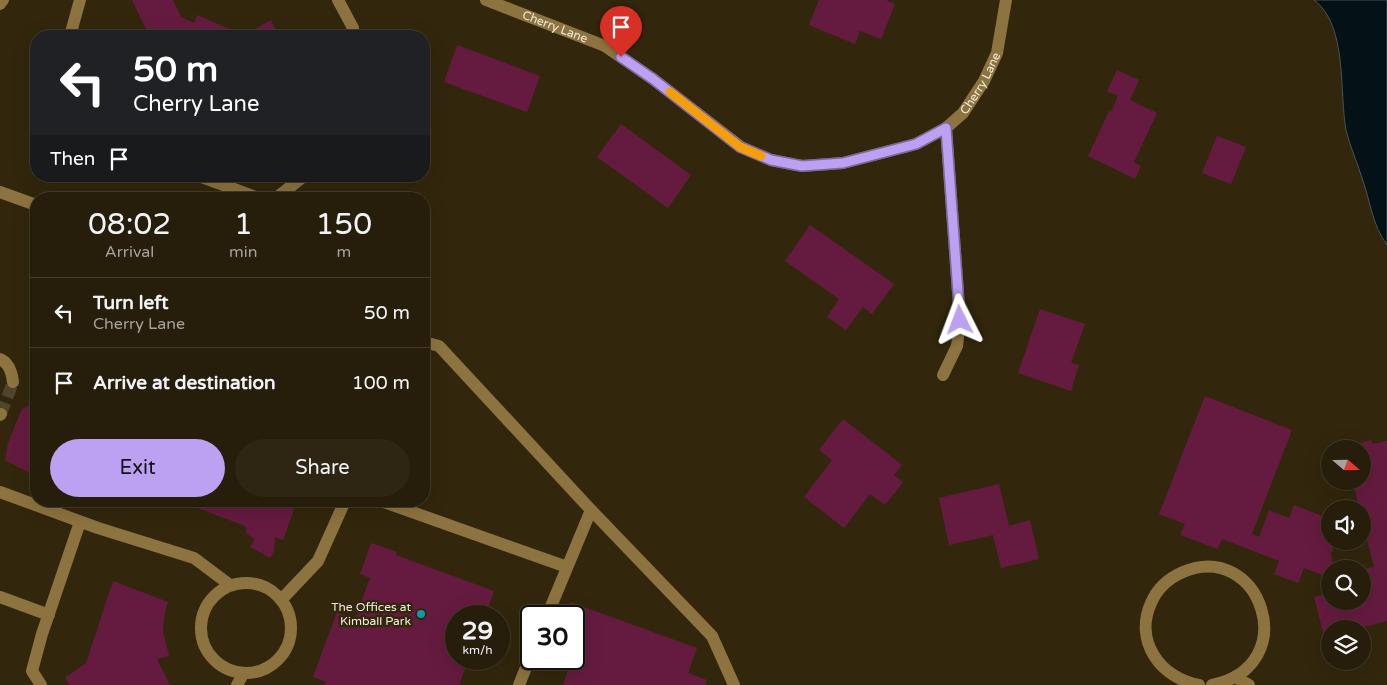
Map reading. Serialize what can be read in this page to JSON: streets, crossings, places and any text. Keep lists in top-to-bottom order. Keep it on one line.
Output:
{"streets":{"street":["Cherry Lane"]},"places":["The Offices at Kimball Park"],"north":"right","page":{"turn":["50 m","Cherry Lane"],"then":"Then","eta":["08:02","Arrival","1","min","150","m"],"list":[{"name":"Turn left","note":"Cherry Lane","value":"50 m"},{"name":"Arrive at destination","value":"100 m"}],"buttons":["Exit","Share"],"speed":"29 km/h","limit":"30"}}
